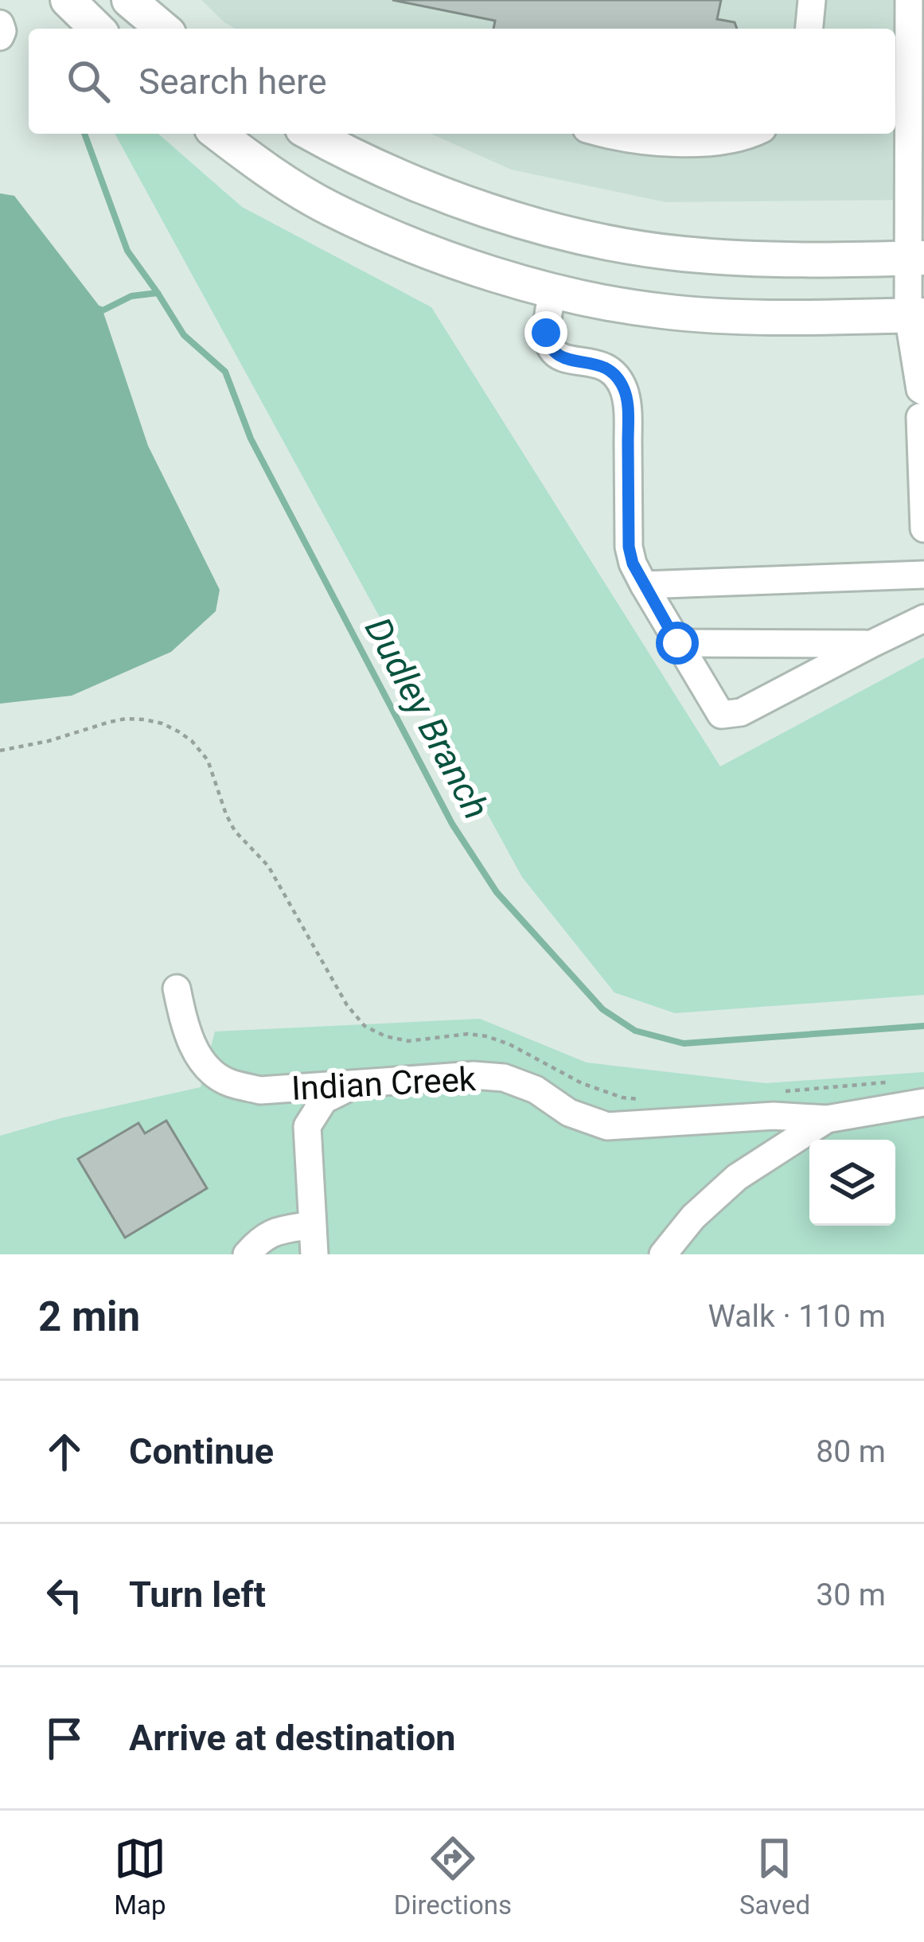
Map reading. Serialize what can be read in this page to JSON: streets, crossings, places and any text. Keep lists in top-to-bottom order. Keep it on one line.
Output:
{"streets":{"street":["Indian Creek"]},"water":["Dudley Branch"],"page":{"search":"Search here","heading":["2 min","Walk · 110 m"],"list":[["Continue","80 m"],["Turn left","30 m"],"Arrive at destination"],"nav":["Map","Directions","Saved"]}}
